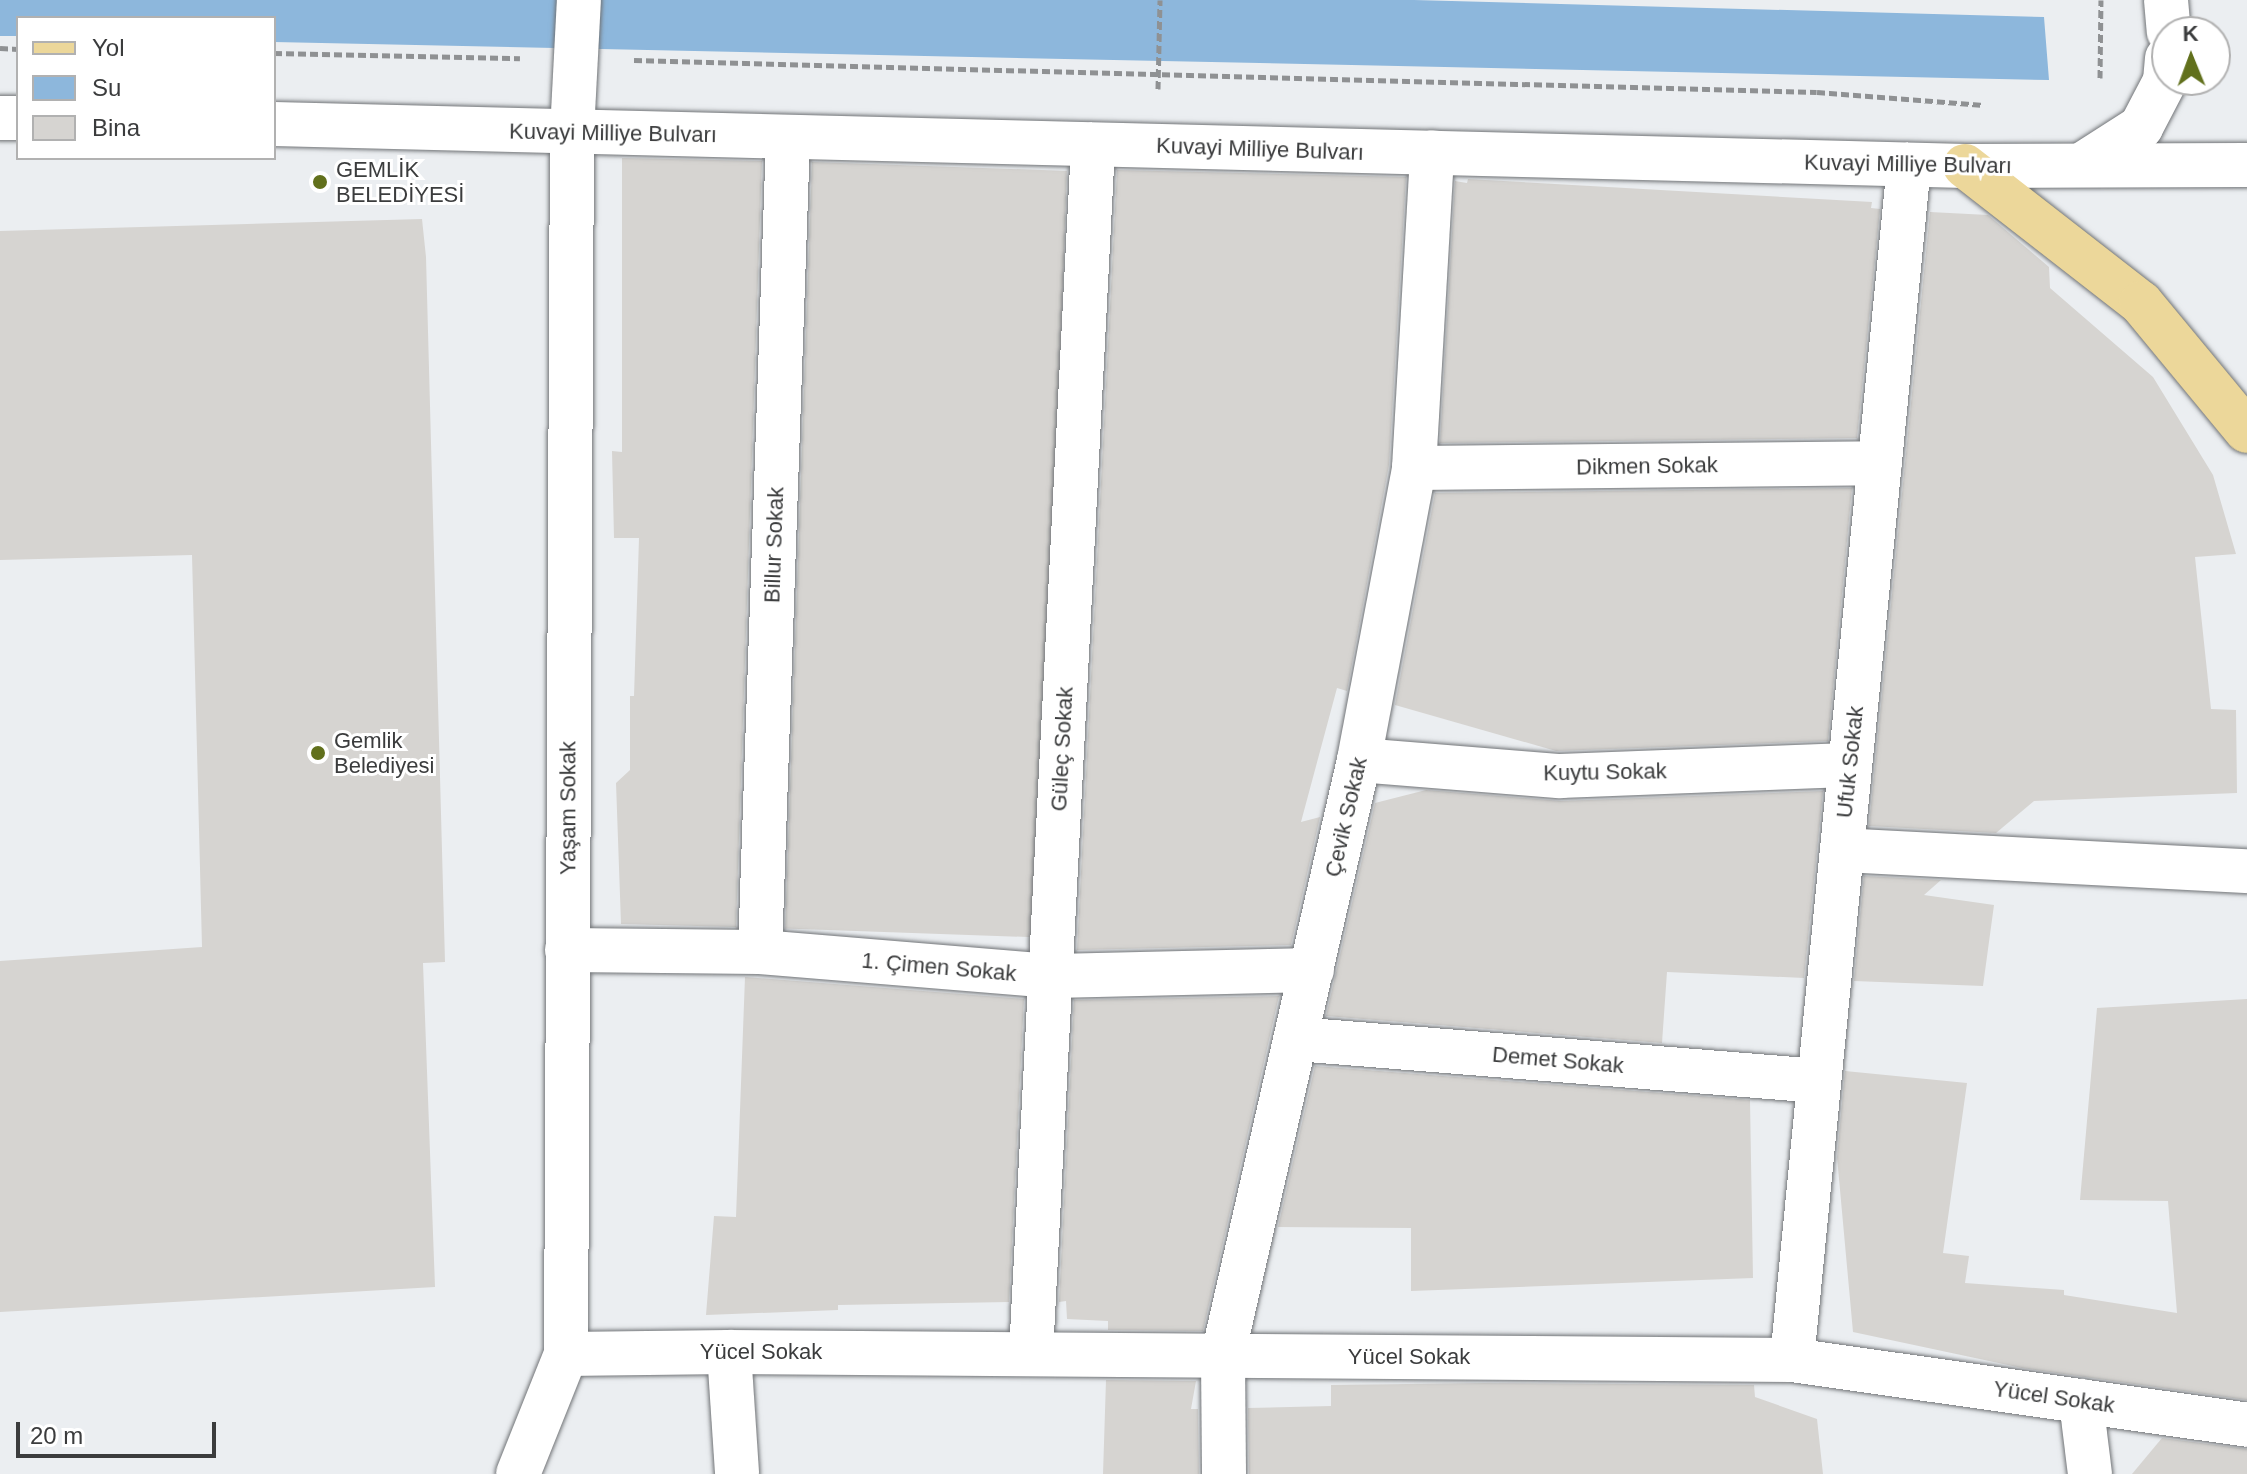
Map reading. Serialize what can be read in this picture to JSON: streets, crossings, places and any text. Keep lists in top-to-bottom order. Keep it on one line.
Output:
{"streets":{"street":["Kuvayi Milliye Bulvarı","Dikmen Sokak","Billur Sokak","Güleç Sokak","Ufuk Sokak","Kuytu Sokak","Yaşam Sokak","Çevik Sokak","1. Çimen Sokak","Demet Sokak","Yücel Sokak"]},"crossings":[["Kuvayi Milliye Bulvarı","Billur Sokak"],["Kuvayi Milliye Bulvarı","Güleç Sokak"],["Kuvayi Milliye Bulvarı","Ufuk Sokak"],["Kuvayi Milliye Bulvarı","Yaşam Sokak"],["Kuvayi Milliye Bulvarı","Çevik Sokak"],["Dikmen Sokak","Ufuk Sokak"],["Dikmen Sokak","Çevik Sokak"],["Billur Sokak","1. Çimen Sokak"],["Güleç Sokak","1. Çimen Sokak"],["Güleç Sokak","Yücel Sokak"],["Ufuk Sokak","Kuytu Sokak"],["Ufuk Sokak","Demet Sokak"],["Ufuk Sokak","Yücel Sokak"],["Kuytu Sokak","Çevik Sokak"],["Yaşam Sokak","1. Çimen Sokak"],["Yaşam Sokak","Yücel Sokak"],["Çevik Sokak","1. Çimen Sokak"],["Çevik Sokak","Demet Sokak"],["Çevik Sokak","Yücel Sokak"]],"places":["GEMLİK BELEDİYESİ","Gemlik Belediyesi"],"legend":["Yol","Su","Bina"],"scale_bar":"20 m","north":"top"}
